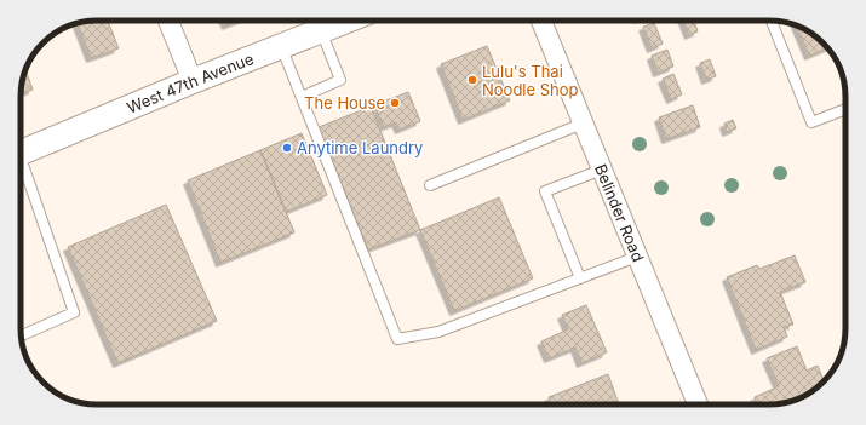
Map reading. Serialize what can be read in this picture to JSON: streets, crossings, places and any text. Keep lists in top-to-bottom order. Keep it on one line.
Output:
{"streets":{"street":["West 47th Avenue","Belinder Road"]},"places":["Lulu's Thai Noodle Shop","The House","Anytime Laundry"]}
